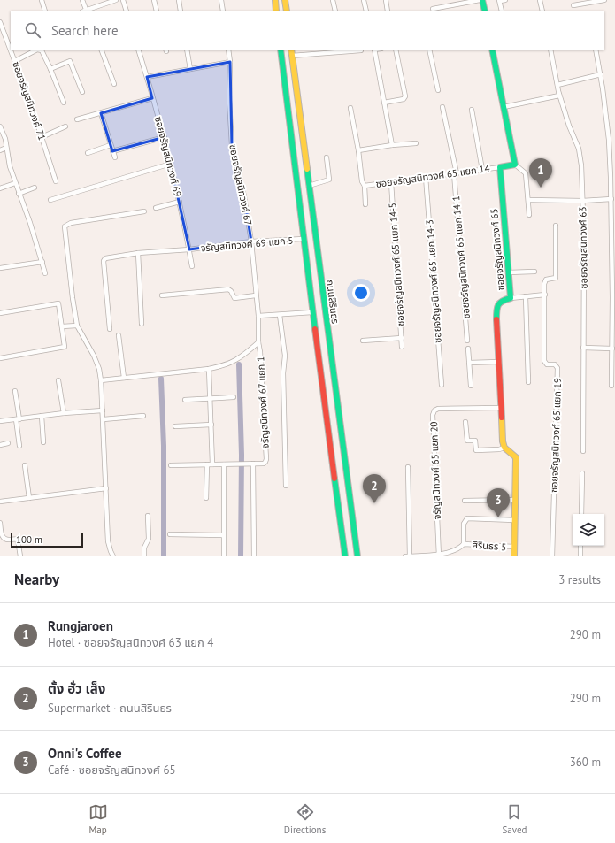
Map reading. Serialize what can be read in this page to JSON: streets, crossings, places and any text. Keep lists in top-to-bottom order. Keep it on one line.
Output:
{"streets":{"main road":["ซอยจรัญสนิทวงศ์ 65","ถนนสิรินธร"],"street":["ซอยจรัญสนิทวงศ์ 71","ซอยจรัญสนิทวงศ์ 69","ซอยจรัญสนิทวงศ์ 65 แยก 14","ซอยจรัญสนิทวงศ์ 67","จรัญสนิทวงศ์ 69 แยก 5","ซอยจรัญสนิทวงศ์ 63","ซอยจรัญสนิทวงศ์ 65 แยก 14-1","ซอยจรัญสนิทวงศ์ 65 แยก 14-5","ซอยจรัญสนิทวงศ์ 65 แยก 14-3","จรัญสนิทวงศ์ 67 แยก 1","ซอยจรัญสนิทวงศ์ 65 แยก 19","จรัญสนิทวงศ์ 65 แยก 20","สิรินธร 5"]},"crossings":[["ซอยจรัญสนิทวงศ์ 69","จรัญสนิทวงศ์ 69 แยก 5"],["ซอยจรัญสนิทวงศ์ 65 แยก 14","ซอยจรัญสนิทวงศ์ 65"],["ซอยจรัญสนิทวงศ์ 65 แยก 14","ซอยจรัญสนิทวงศ์ 65 แยก 14-1"],["ซอยจรัญสนิทวงศ์ 65 แยก 14","ซอยจรัญสนิทวงศ์ 65 แยก 14-5"],["ซอยจรัญสนิทวงศ์ 65 แยก 14","ซอยจรัญสนิทวงศ์ 65 แยก 14-3"],["ซอยจรัญสนิทวงศ์ 67","จรัญสนิทวงศ์ 69 แยก 5"],["ซอยจรัญสนิทวงศ์ 67","จรัญสนิทวงศ์ 67 แยก 1"],["ซอยจรัญสนิทวงศ์ 65","จรัญสนิทวงศ์ 65 แยก 20"],["จรัญสนิทวงศ์ 65 แยก 20","สิรินธร 5"]],"scale_bar":"100 m","page":{"search":"Search here","pins":["1","2","3"],"scale":"100 m","heading":["Nearby","3 results"],"list":[{"mark":"1","name":"Rungjaroen","note":"Hotel · ซอยจรัญสนิทวงศ์ 63 แยก 4","value":"290 m"},{"mark":"2","name":"ตั้ง ฮั่ว เส็ง","note":"Supermarket · ถนนสิรินธร","value":"290 m"},{"mark":"3","name":"Onni's Coffee","note":"Café · ซอยจรัญสนิทวงศ์ 65","value":"360 m"}],"nav":["Map","Directions","Saved"]}}
